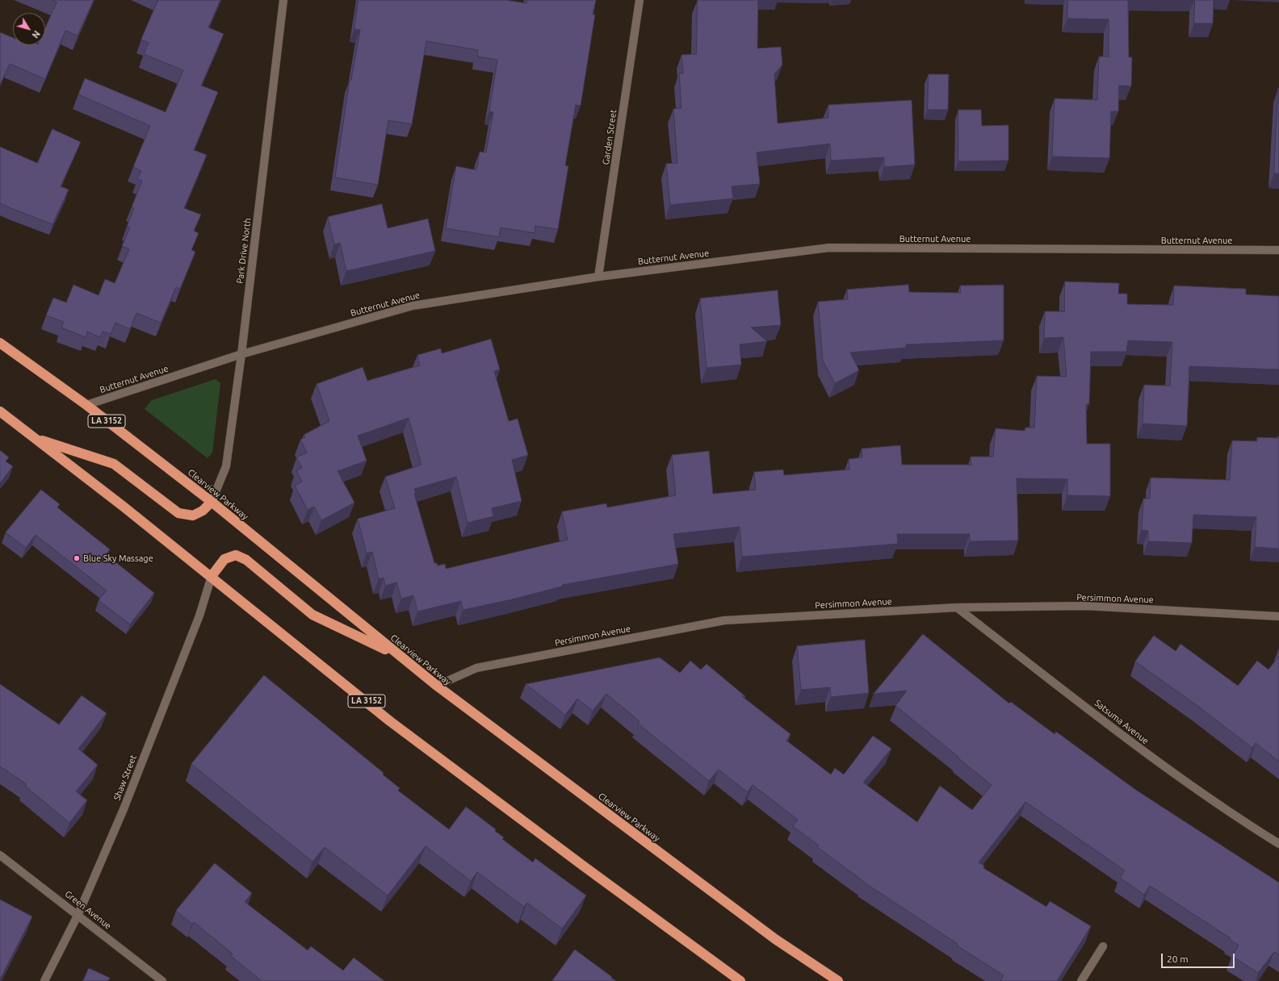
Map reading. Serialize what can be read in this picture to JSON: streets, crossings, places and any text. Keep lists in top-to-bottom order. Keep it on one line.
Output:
{"streets":{"highway":["LA 3152","Clearview Parkway"],"street":["Garden Street","Butternut Avenue","Park Drive North","Persimmon Avenue","Satsuma Avenue","Shaw Street","Green Avenue"]},"crossings":[["Garden Street","Butternut Avenue"],["Butternut Avenue","Park Drive North"],["Butternut Avenue","Clearview Parkway"],["Park Drive North","Clearview Parkway"],["LA 3152","Shaw Street"],["Clearview Parkway","Persimmon Avenue"],["Persimmon Avenue","Satsuma Avenue"],["Shaw Street","Green Avenue"]],"places":["Blue Sky Massage"],"scale_bar":"20 m","north":"bottom right"}
